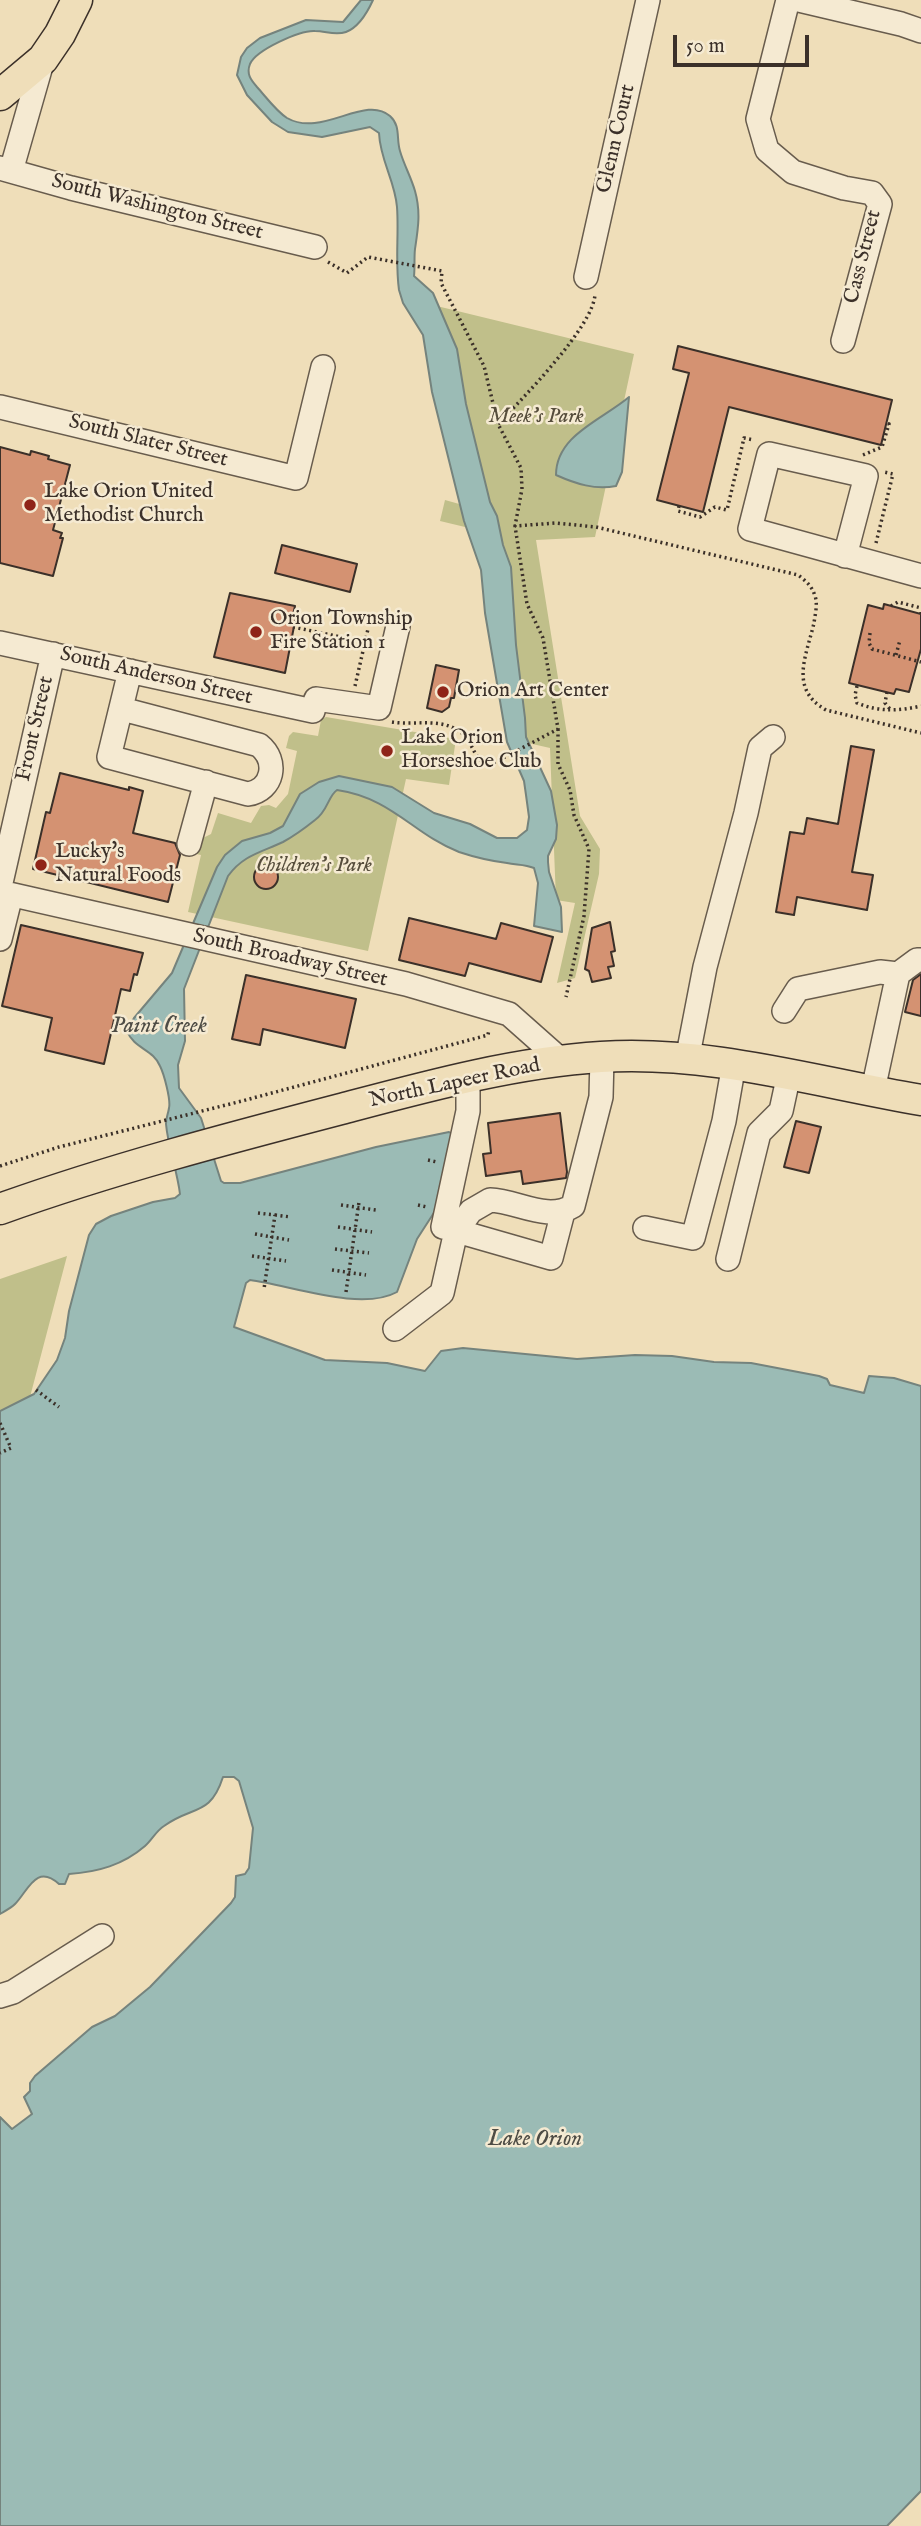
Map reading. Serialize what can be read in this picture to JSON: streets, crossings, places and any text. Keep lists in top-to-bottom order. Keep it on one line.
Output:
{"streets":{"main road":["North Lapeer Road"],"street":["Glenn Court","South Washington Street","Cass Street","South Slater Street","South Anderson Street","Front Street","South Broadway Street"]},"crossings":[["South Anderson Street","Front Street"],["Front Street","South Broadway Street"],["South Broadway Street","North Lapeer Road"]],"water":["Paint Creek","Lake Orion"],"parks":["Meek's Park","Children's Park"],"places":["Lake Orion United Methodist Church","Orion Township Fire Station 1","Orion Art Center","Lake Orion Horseshoe Club","Lucky's Natural Foods"],"scale_bar":"50 m"}
